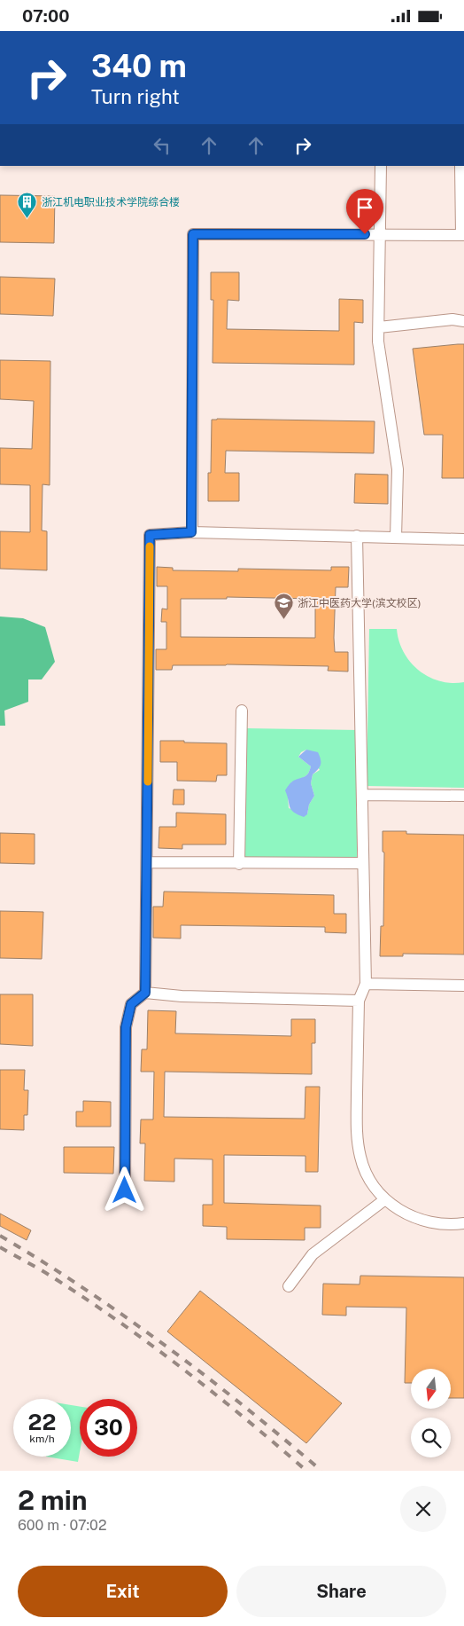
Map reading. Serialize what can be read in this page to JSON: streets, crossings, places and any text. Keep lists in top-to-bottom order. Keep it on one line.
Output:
{"places":{"building":["浙江机电职业技术学院综合楼"],"school or university":["浙江中医药大学(滨文校区)"]},"north":"bottom","page":{"status":"07:00","turn":["340 m","Turn right"],"speed":"22 km/h","limit":"30","heading":["2 min","600 m · 07:02"],"buttons":["Exit","Share"]}}
